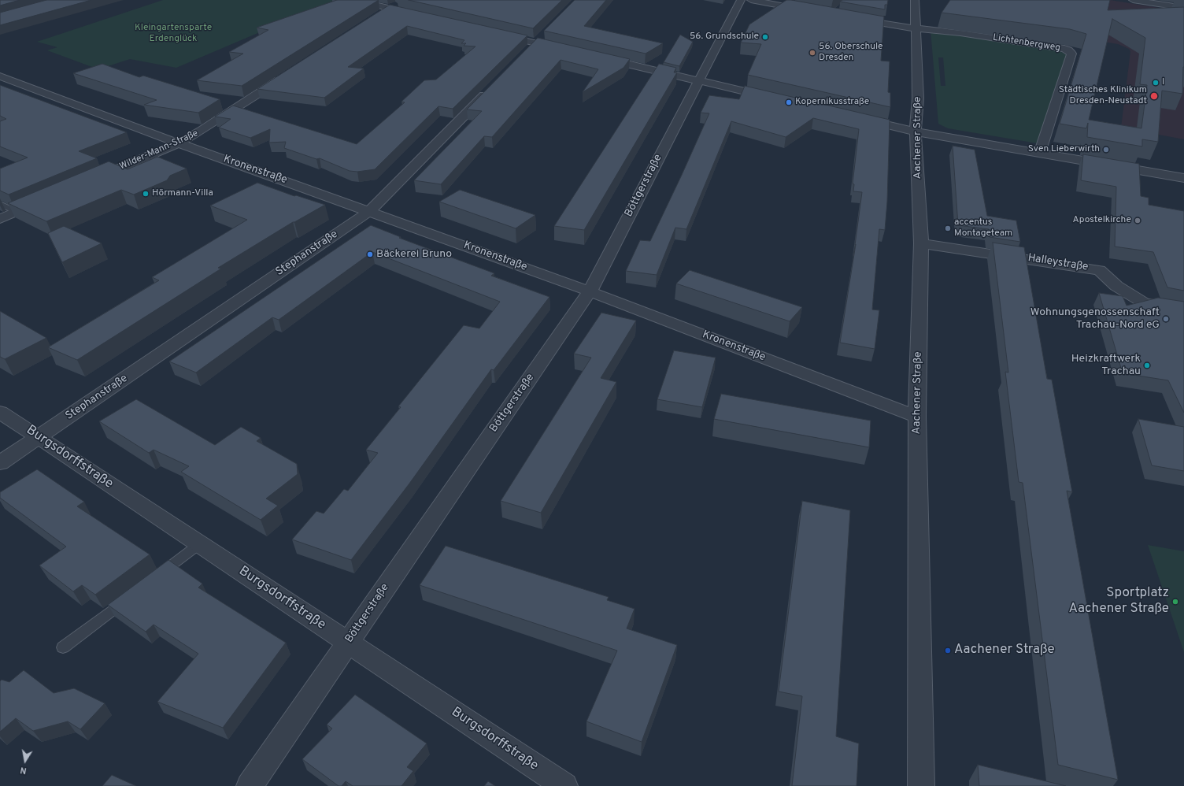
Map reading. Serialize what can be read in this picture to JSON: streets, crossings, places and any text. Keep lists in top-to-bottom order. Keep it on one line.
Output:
{"streets":{"street":["Lichtenbergweg","Aachener Straße","Wilder-Mann-Straße","Kronenstraße","Böttgerstraße","Stephanstraße","Halleystraße","Burgsdorffstraße"]},"crossings":[["Lichtenbergweg","Aachener Straße"],["Aachener Straße","Kronenstraße"],["Aachener Straße","Halleystraße"],["Wilder-Mann-Straße","Kronenstraße"],["Kronenstraße","Böttgerstraße"],["Kronenstraße","Stephanstraße"],["Böttgerstraße","Burgsdorffstraße"],["Stephanstraße","Burgsdorffstraße"]],"parks":["Kleingartensparte Erdenglück"],"places":["56. Grundschule","56. Oberschule Dresden","I","Städtisches Klinikum Dresden-Neustadt","Kopernikusstraße","Sven Lieberwirth","Hörmann-Villa","Apostelkirche","accentus Montageteam","Bäckerei Bruno","Wohnungsgenossenschaft Trachau-Nord eG","Heizkraftwerk Trachau","Sportplatz Aachener Straße","Aachener Straße"],"north":"bottom"}
